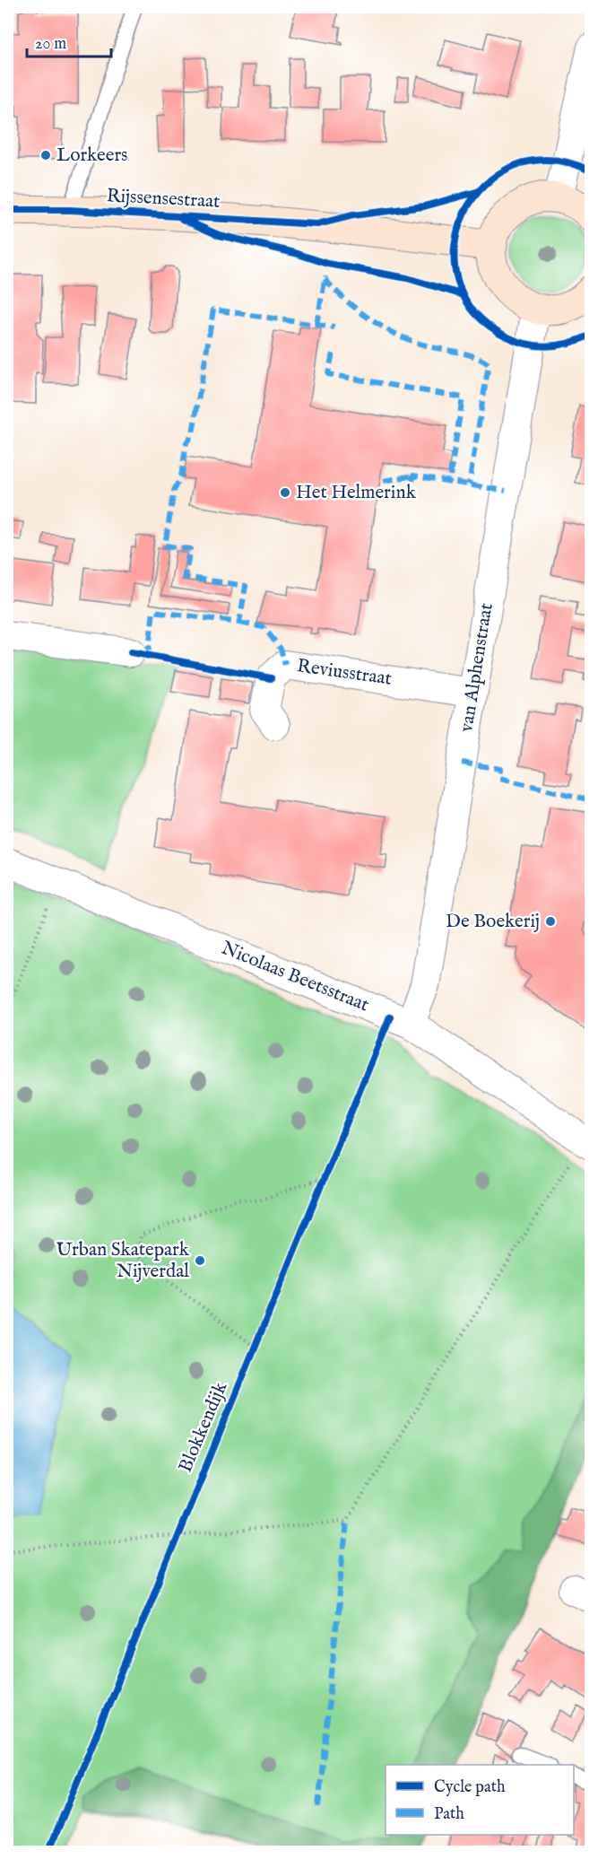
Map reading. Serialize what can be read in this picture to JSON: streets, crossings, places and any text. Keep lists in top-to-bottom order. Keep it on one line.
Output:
{"streets":{"main road":["Rijssensestraat"],"street":["van Alphenstraat","Reviusstraat","Nicolaas Beetsstraat"],"cycle path":["Blokkendijk"]},"crossings":[["van Alphenstraat","Reviusstraat"],["van Alphenstraat","Nicolaas Beetsstraat"]],"places":["Lorkeers","Het Helmerink","De Boekerij","Urban Skatepark Nijverdal"],"legend":["Cycle path","Path"],"scale_bar":"20 m"}
